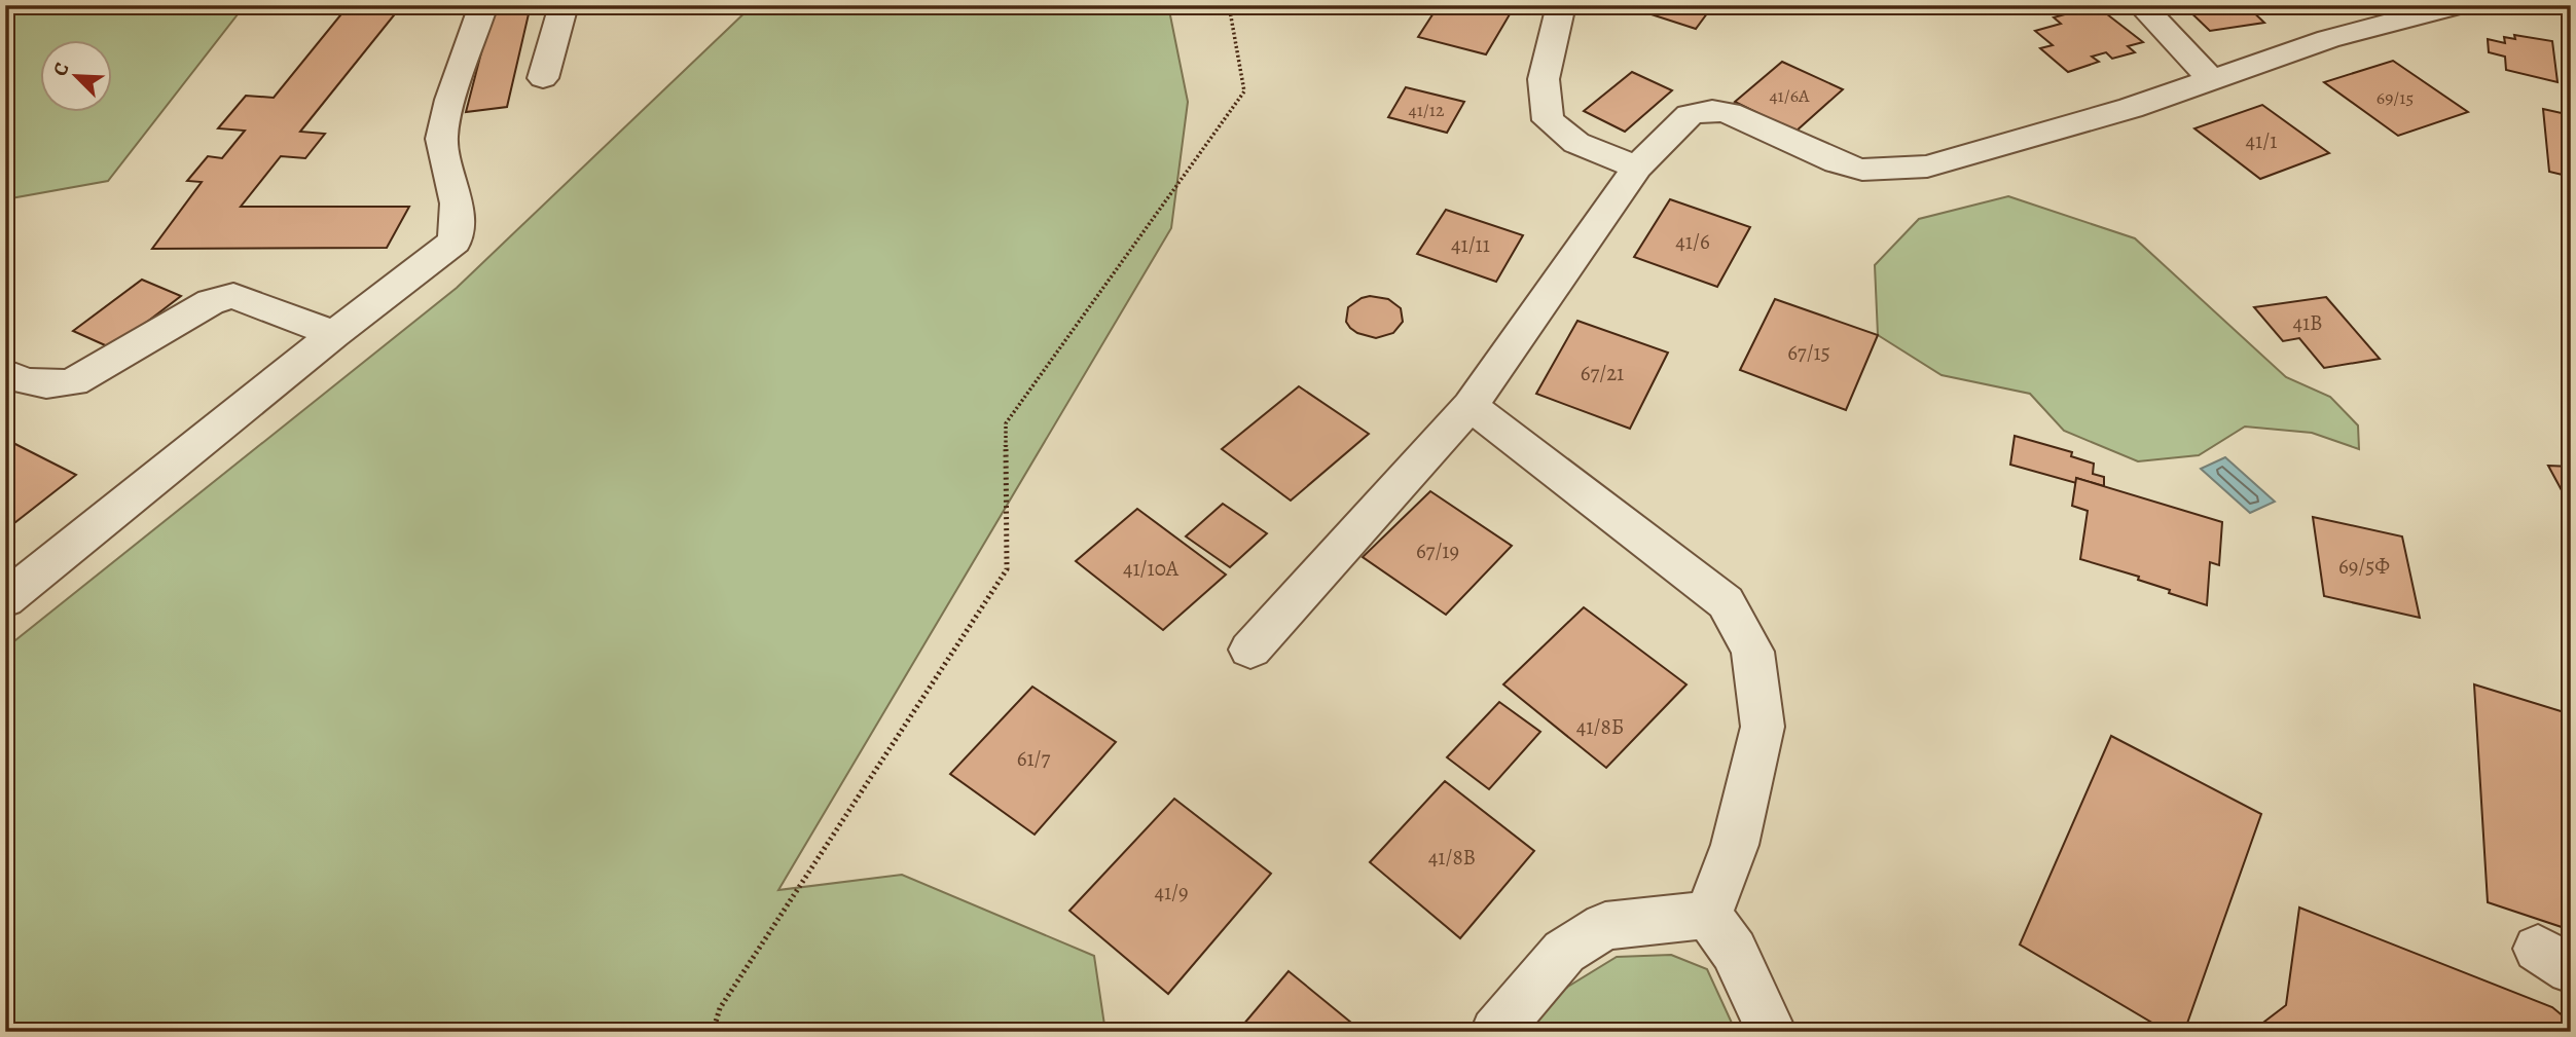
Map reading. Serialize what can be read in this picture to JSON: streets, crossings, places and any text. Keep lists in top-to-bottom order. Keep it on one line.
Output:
{"house_numbers":["41/6А","69/15","41/12","41/1","41/6","41/11","41В","67/15","67/21","67/19","69/5Ф","41/10А","41/8Б","61/7","41/8В","41/9"],"north":"top left"}
